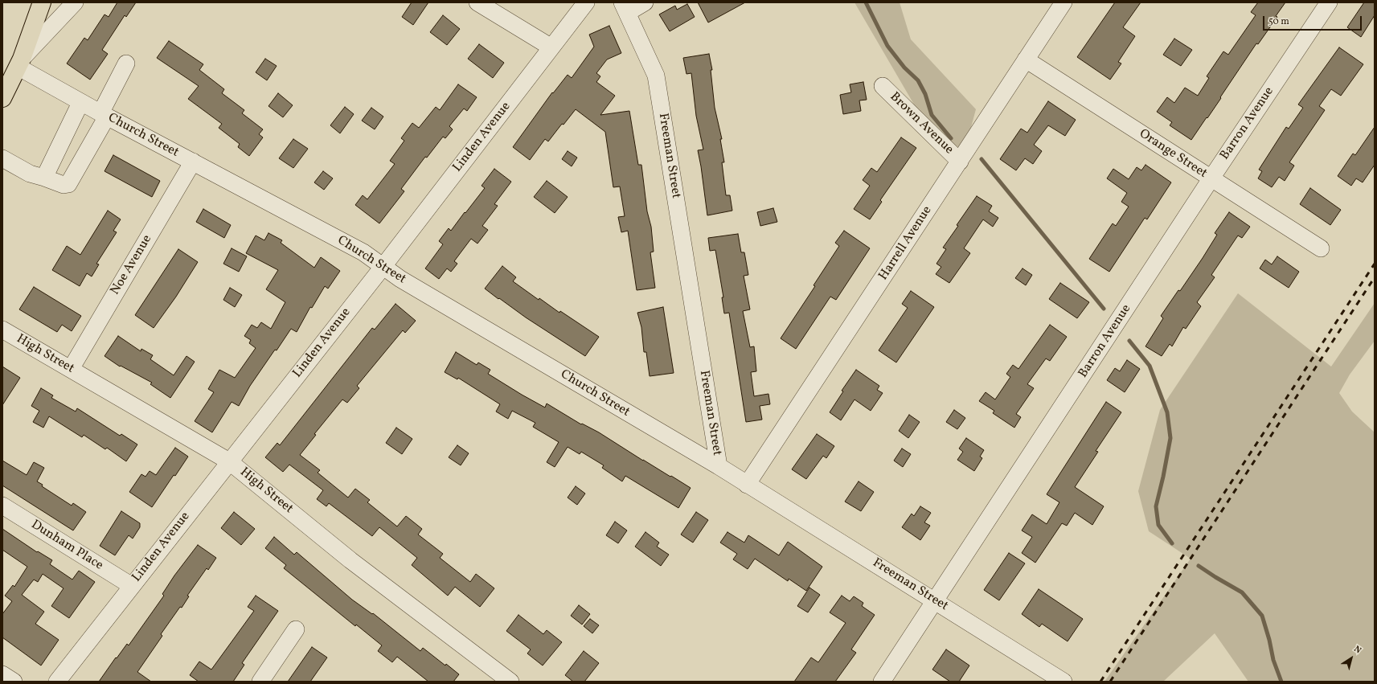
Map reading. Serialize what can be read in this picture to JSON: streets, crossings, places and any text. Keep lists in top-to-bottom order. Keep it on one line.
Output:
{"streets":{"street":["Brown Avenue","Barron Avenue","Church Street","Linden Avenue","Orange Street","Freeman Street","Harrell Avenue","Noe Avenue","High Street","Dunham Place"]},"crossings":[["Brown Avenue","Harrell Avenue"],["Barron Avenue","Orange Street"],["Barron Avenue","Freeman Street"],["Church Street","Linden Avenue"],["Church Street","Freeman Street"],["Church Street","Noe Avenue"],["Linden Avenue","High Street"],["Linden Avenue","Dunham Place"],["Orange Street","Harrell Avenue"],["Freeman Street","Harrell Avenue"],["Noe Avenue","High Street"]],"scale_bar":"50 m","north":"top right"}
